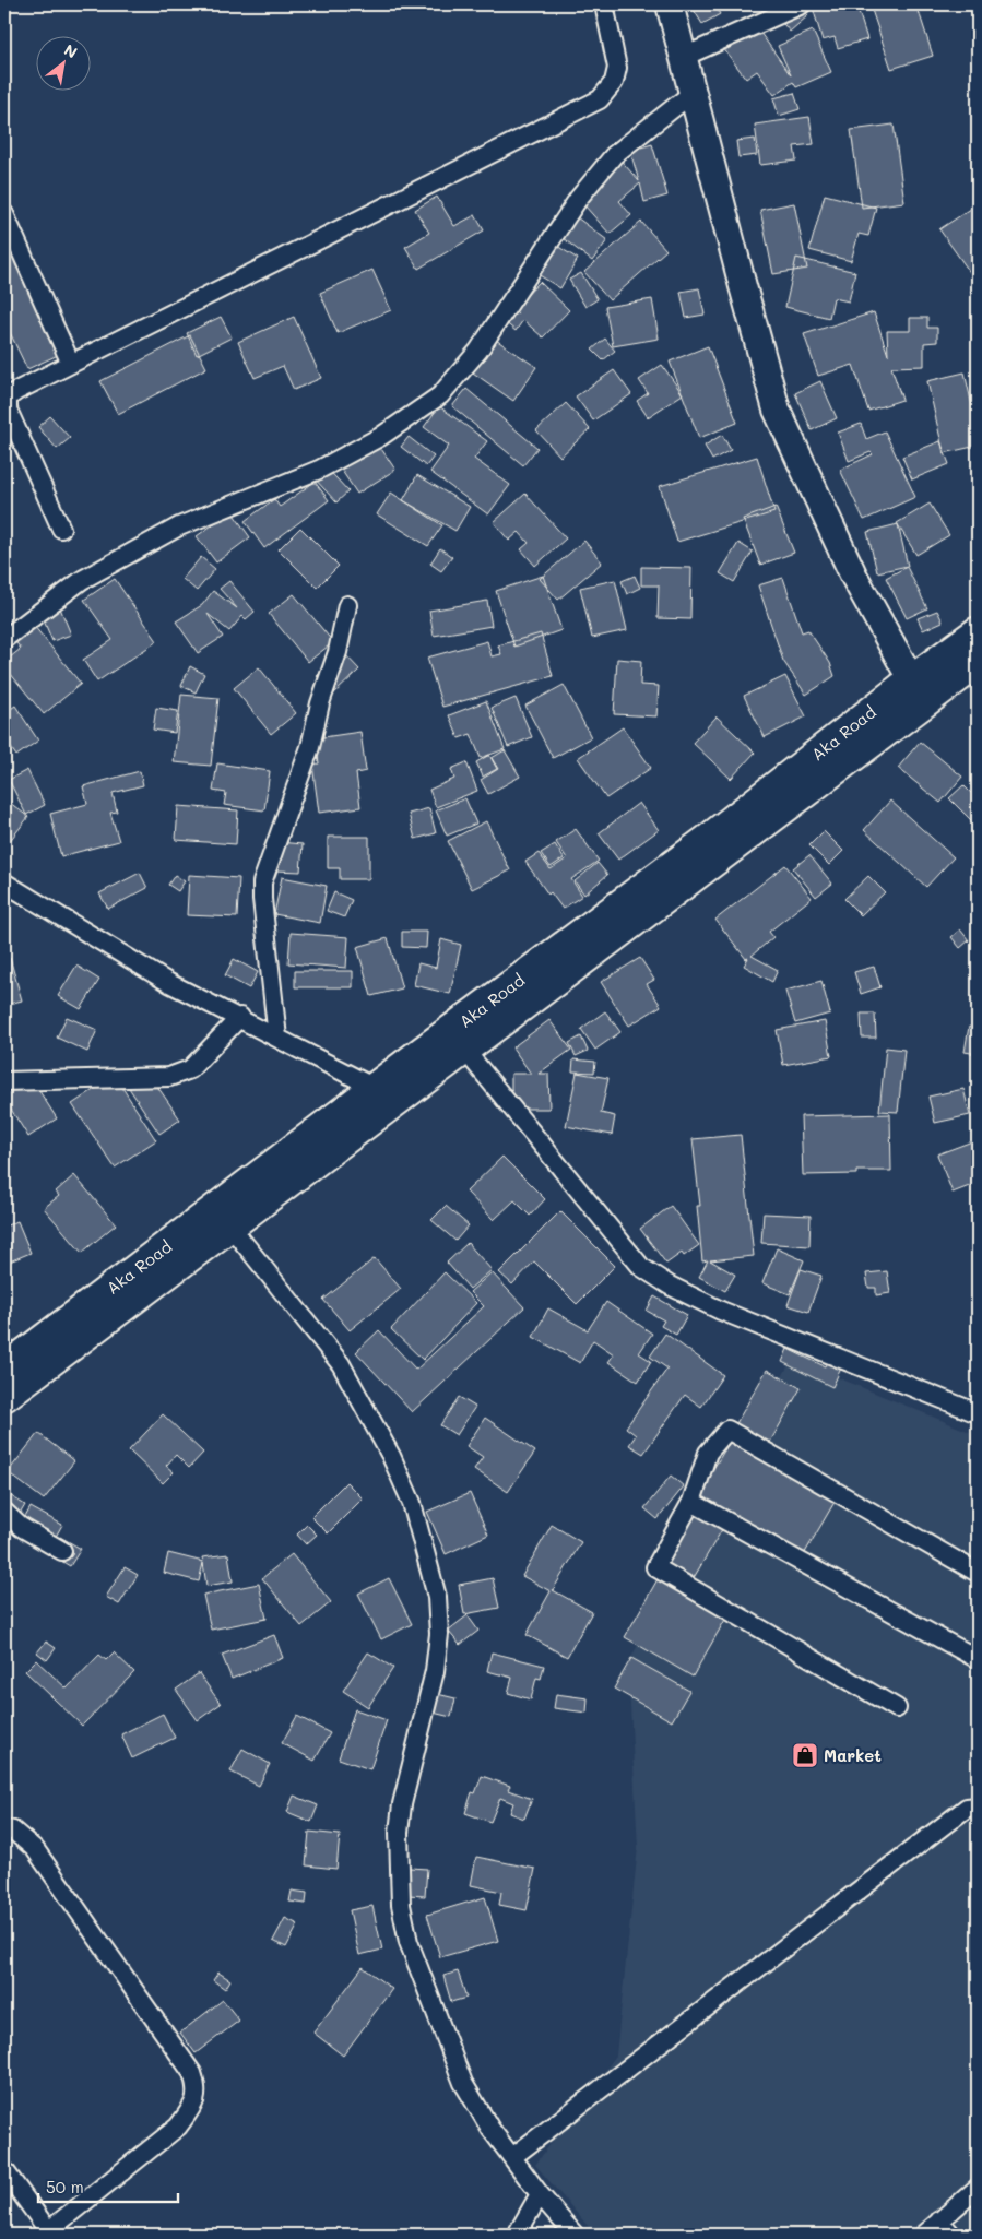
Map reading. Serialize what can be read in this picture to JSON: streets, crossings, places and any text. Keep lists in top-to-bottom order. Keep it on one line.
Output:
{"streets":{"main road":["Aka Road"]},"places":{"shop":["Market"]},"scale_bar":"50 m","north":"top right"}
